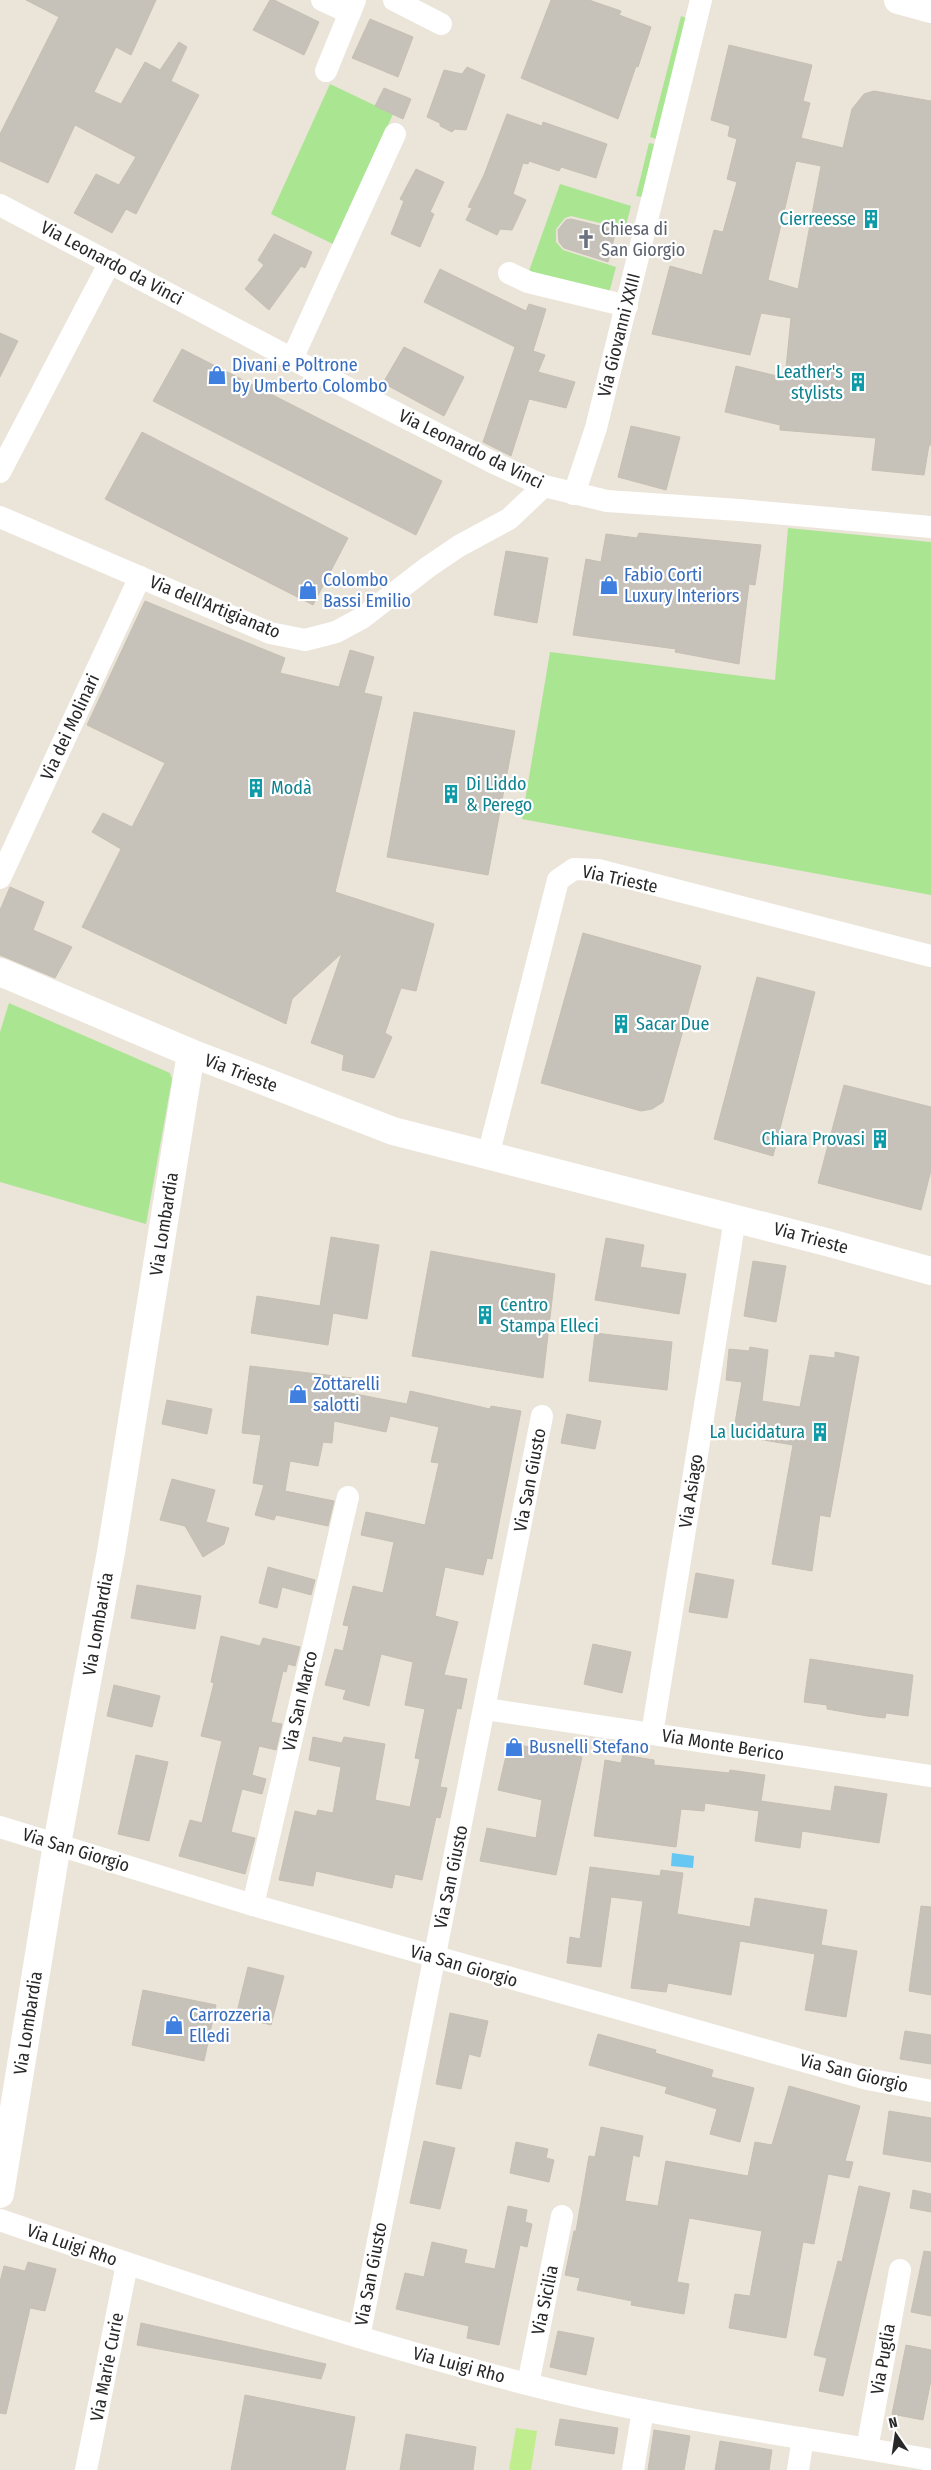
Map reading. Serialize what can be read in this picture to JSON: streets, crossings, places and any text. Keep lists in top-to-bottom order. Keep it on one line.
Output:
{"streets":{"street":["Via Leonardo da Vinci","Via Giovanni XXIII","Via dell'Artigianato","Via dei Molinari","Via Trieste","Via Lombardia","Via San Giusto","Via Asiago","Via San Marco","Via Monte Berico","Via San Giorgio","Via Luigi Rho","Via Sicilia","Via Puglia","Via Marie Curie"]},"crossings":[["Via Leonardo da Vinci","Via Giovanni XXIII"],["Via Leonardo da Vinci","Via dell'Artigianato"],["Via dell'Artigianato","Via dei Molinari"],["Via Trieste","Via Lombardia"],["Via Trieste","Via Asiago"],["Via Lombardia","Via San Giorgio"],["Via San Giusto","Via Monte Berico"],["Via San Giusto","Via San Giorgio"],["Via San Giusto","Via Luigi Rho"],["Via Asiago","Via Monte Berico"],["Via San Marco","Via San Giorgio"],["Via Luigi Rho","Via Sicilia"],["Via Luigi Rho","Via Puglia"],["Via Luigi Rho","Via Marie Curie"]],"places":{"building":["Cierreesse","Leather's stylists","Modà","Di Liddo & Perego","Sacar Due","Chiara Provasi","Centro Stampa Elleci","La lucidatura"],"church":["Chiesa di San Giorgio"],"shop":["Divani e Poltrone by Umberto Colombo","Fabio Corti Luxury Interiors","Colombo Bassi Emilio","Zottarelli salotti","Busnelli Stefano","Carrozzeria Elledi"]},"north":"top"}
